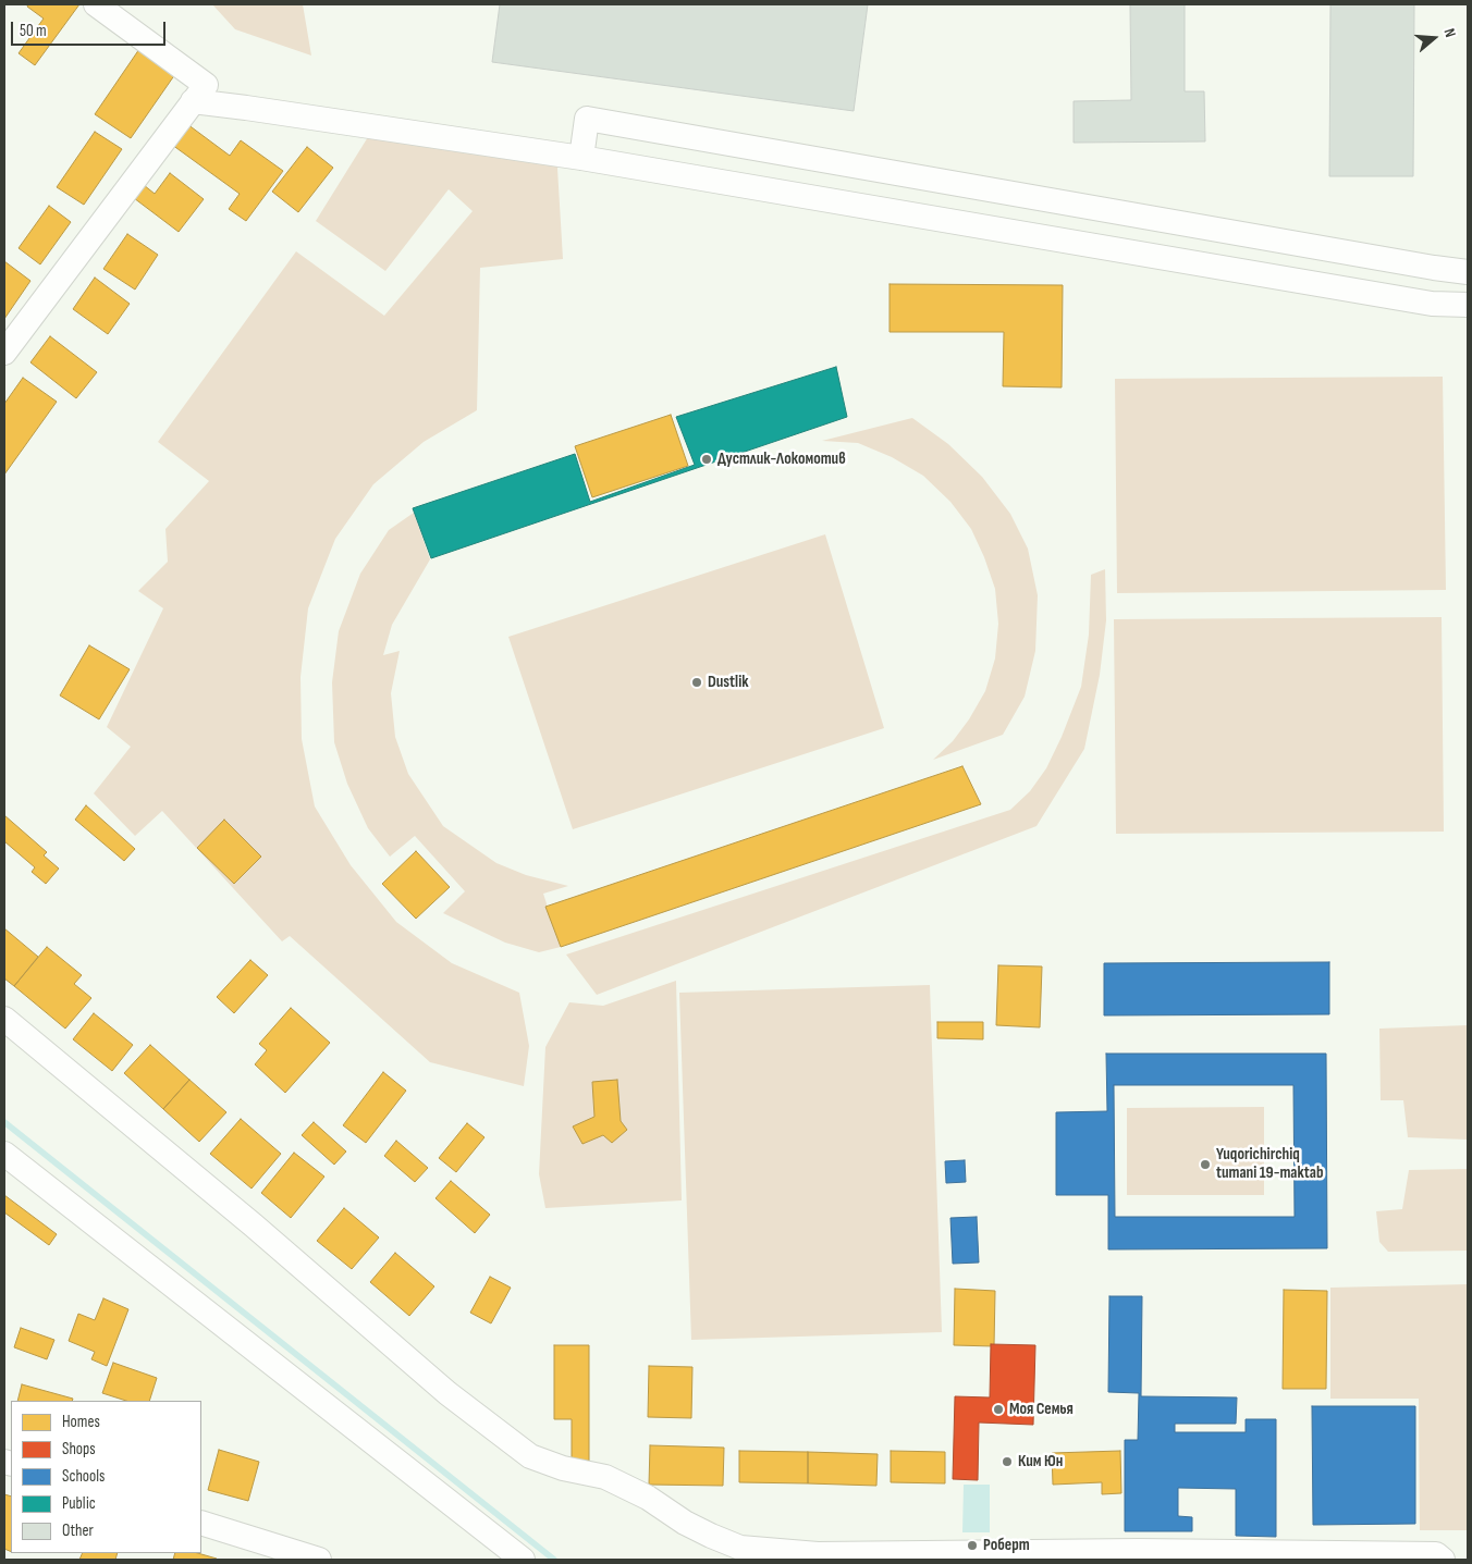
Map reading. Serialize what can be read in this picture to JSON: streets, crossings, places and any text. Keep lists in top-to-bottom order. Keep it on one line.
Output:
{"places":["Дустлик-Локомотив","Dustlik","Yuqorichirchiq tumani 19-maktab","Моя Семья","Ким Юн","Роберт"],"legend":["Homes","Shops","Schools","Public","Other"],"scale_bar":"50 m","north":"right"}
